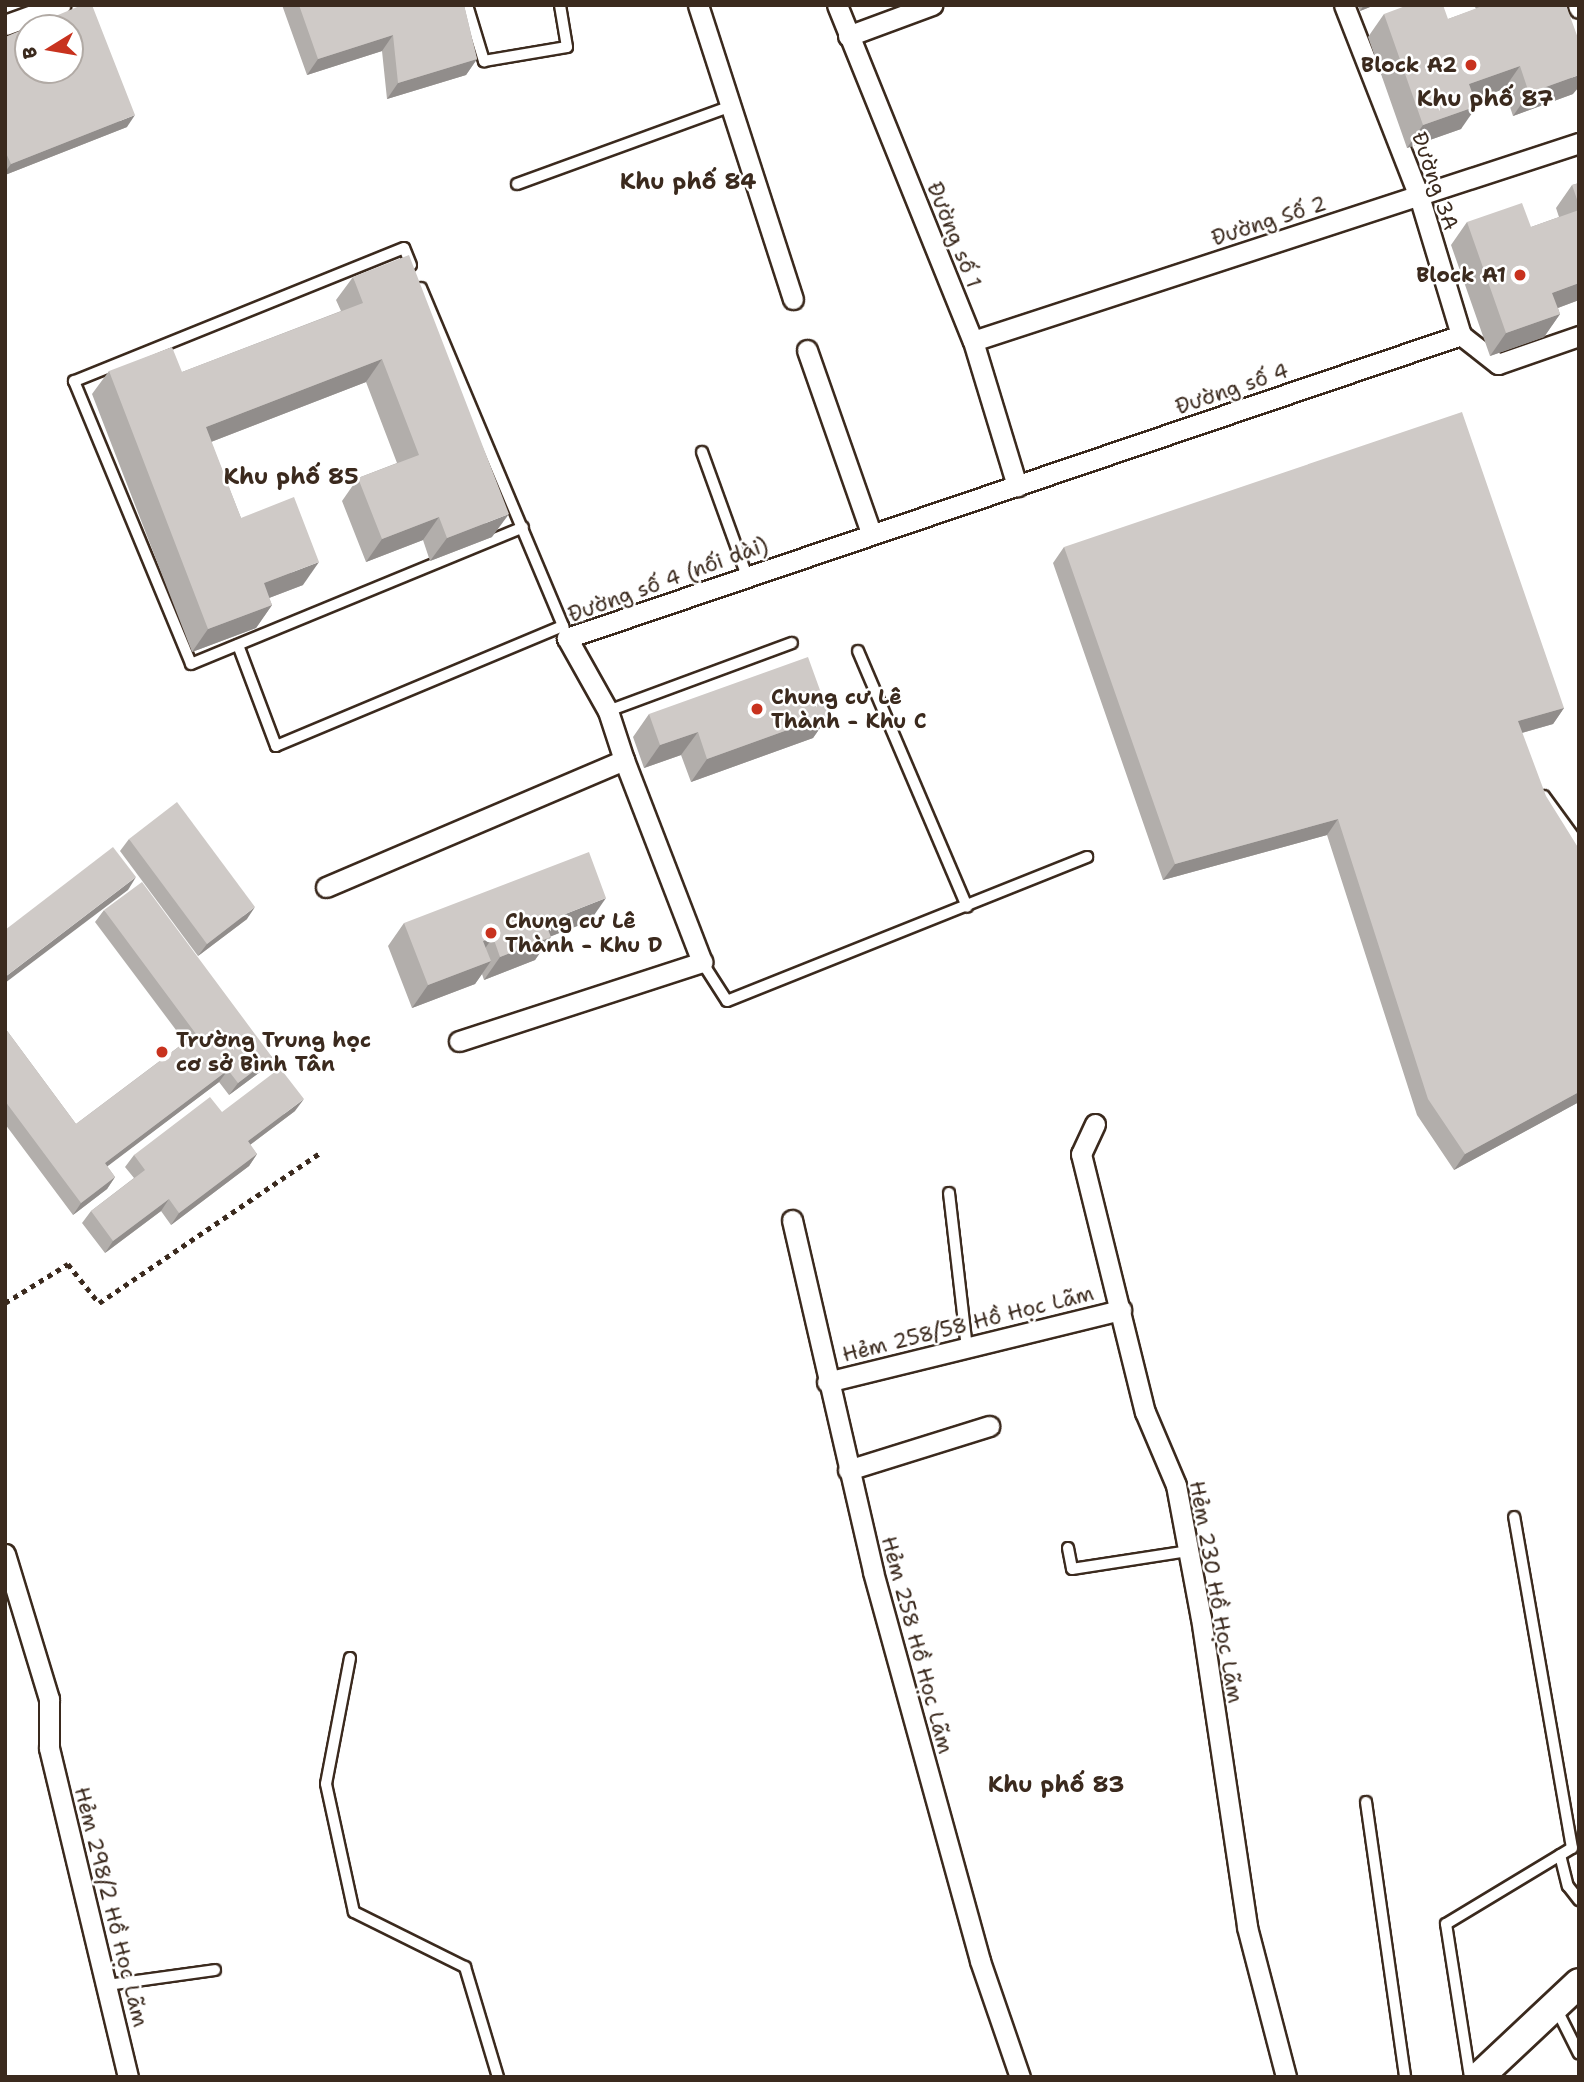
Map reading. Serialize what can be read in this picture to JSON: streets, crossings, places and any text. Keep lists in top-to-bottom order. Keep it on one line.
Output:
{"streets":{"street":["Đường 3A","Đường Số 2","Đường số 1","Đường số 4","Đường số 4 (nối dài)","Hẻm 258/58 Hồ Học Lãm","Hẻm 230 Hồ Học Lãm","Hẻm 258 Hồ Học Lãm","Hẻm 298/2 Hồ Học Lãm"]},"crossings":[["Đường 3A","Đường Số 2"],["Đường 3A","Đường số 4"],["Đường Số 2","Đường số 1"],["Đường số 1","Đường số 4"],["Đường số 1","Đường số 4 (nối dài)"],["Đường số 4","Đường số 4 (nối dài)"],["Hẻm 258/58 Hồ Học Lãm","Hẻm 230 Hồ Học Lãm"],["Hẻm 258/58 Hồ Học Lãm","Hẻm 258 Hồ Học Lãm"]],"districts":["Khu phố 87","Khu phố 84","Khu phố 85","Khu phố 83"],"places":["Block A2","Block A1","Chung cư Lê Thành - Khu C","Chung cư Lê Thành - Khu D","Trường Trung học cơ sở Bình Tân"],"north":"left"}
